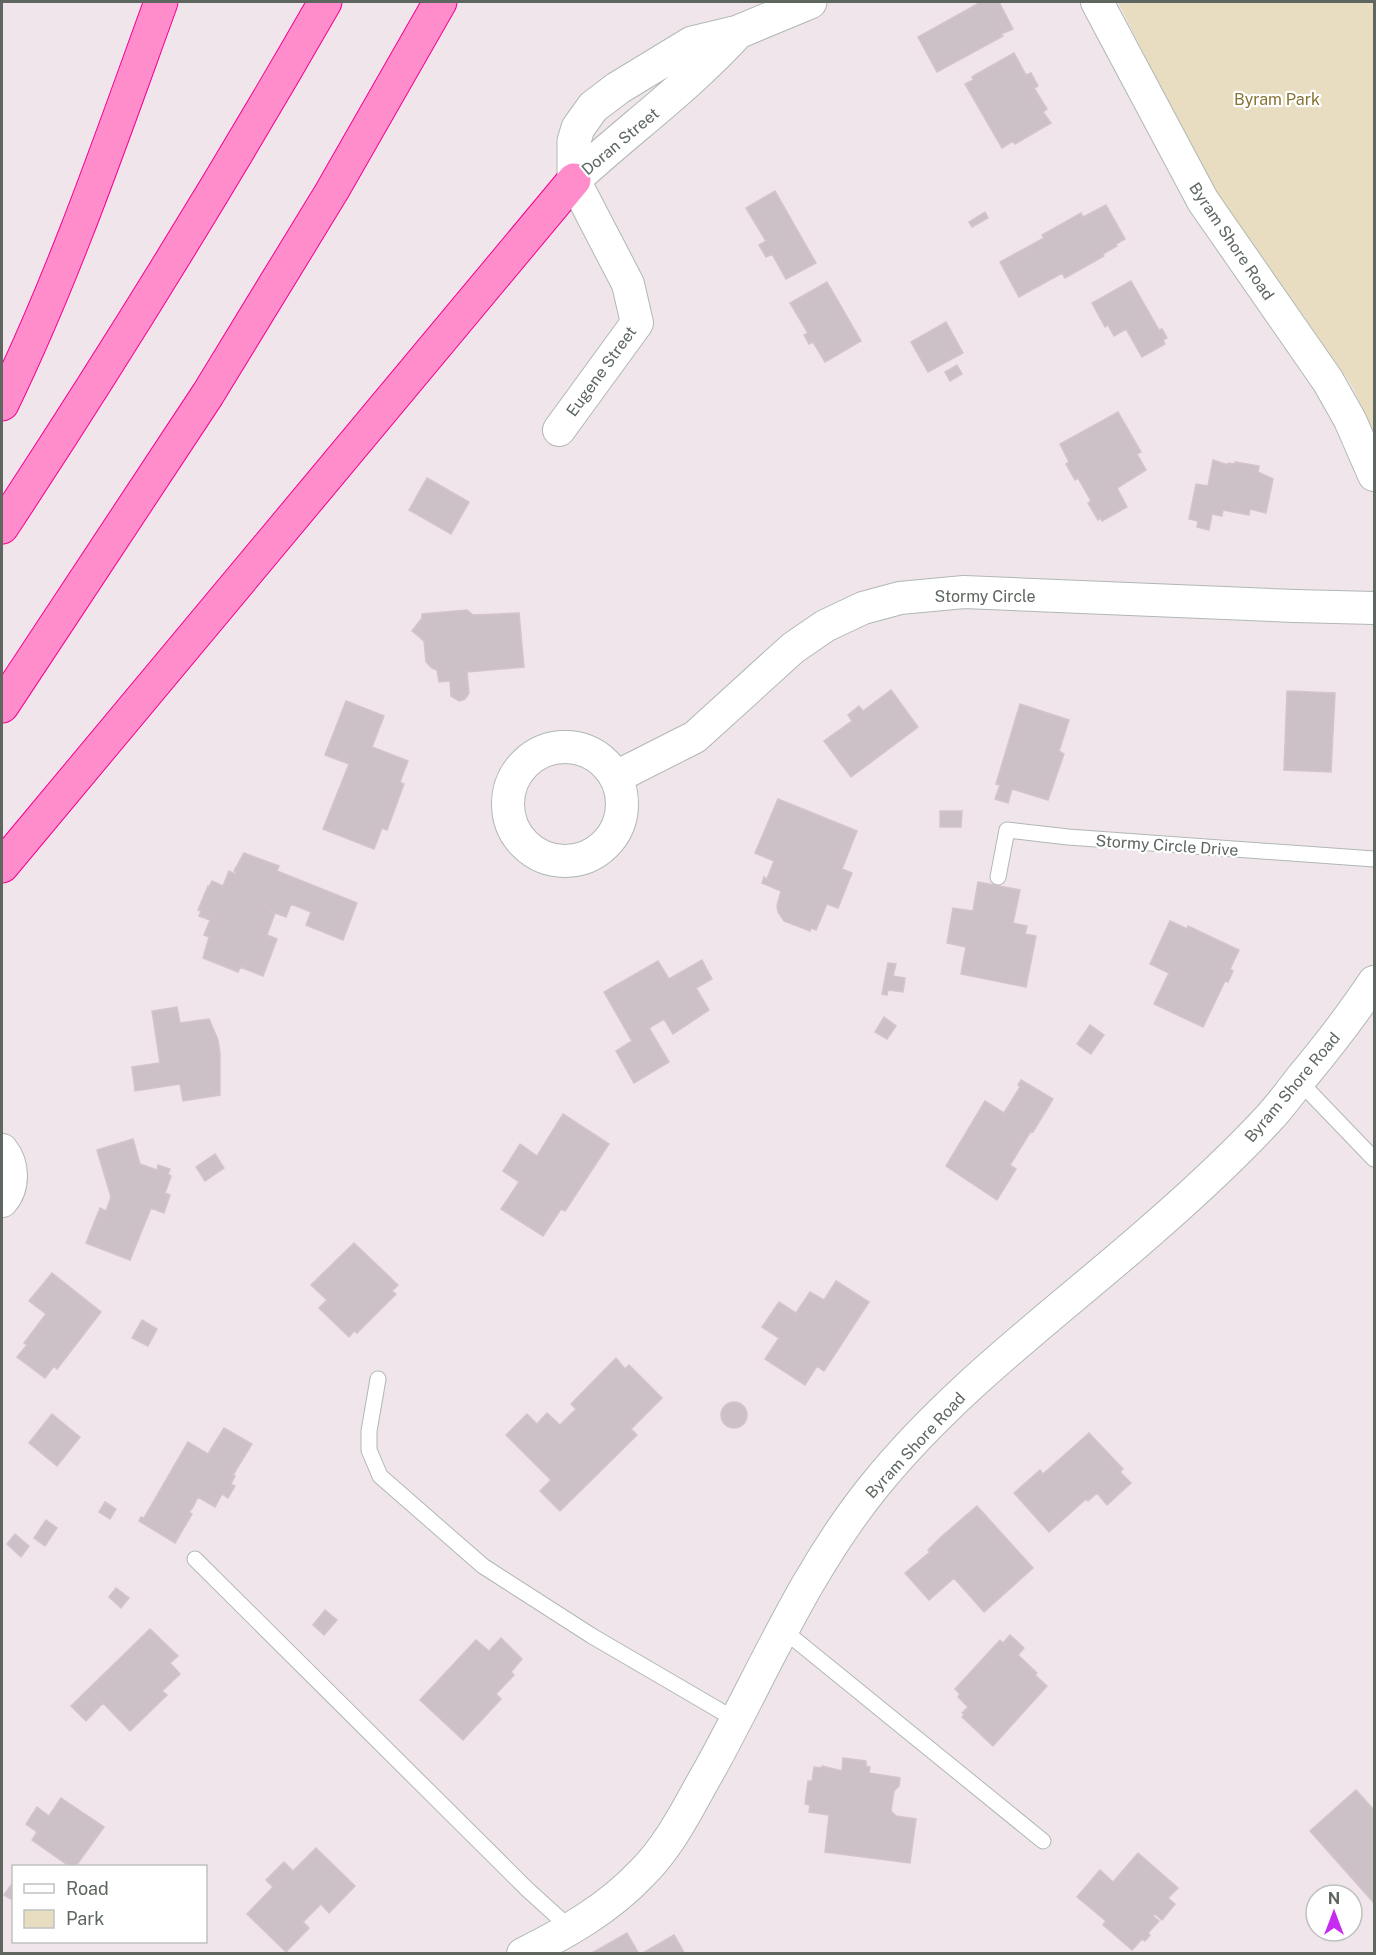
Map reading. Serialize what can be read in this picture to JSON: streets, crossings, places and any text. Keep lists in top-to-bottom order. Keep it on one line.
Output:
{"streets":{"main road":["Doran Street"],"street":["Byram Shore Road","Eugene Street","Stormy Circle"],"lane":["Stormy Circle Drive"]},"crossings":[["Doran Street","Eugene Street"]],"parks":["Byram Park"],"legend":["Road","Park"],"north":"top"}
